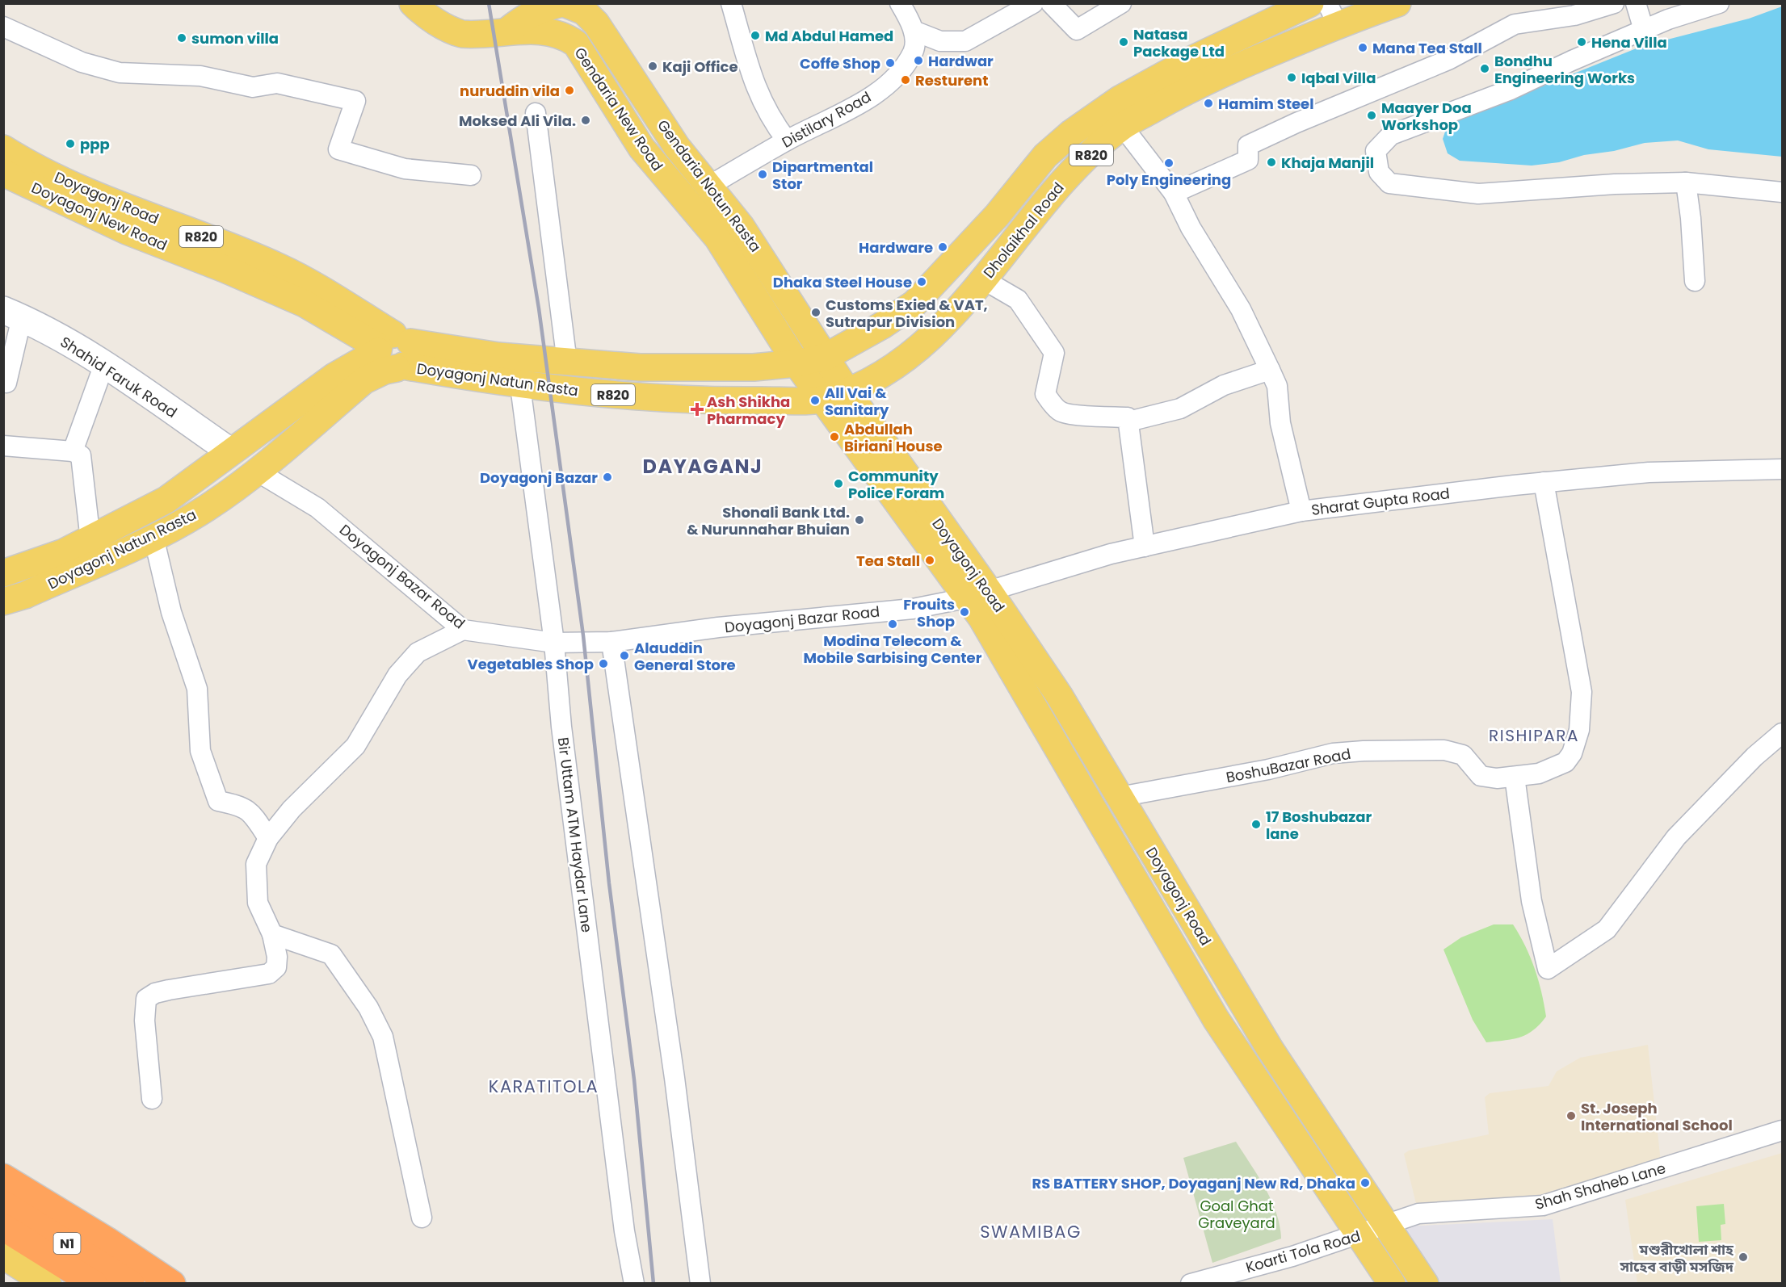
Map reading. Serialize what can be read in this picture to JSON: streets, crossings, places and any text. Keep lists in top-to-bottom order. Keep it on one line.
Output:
{"streets":{"highway":["N1"],"main road":["Gendaria New Road","R820","Gendaria Notun Rasta","Doyagonj Road","Doyagonj New Road","Dholaikhal Road","Shahid Faruk Road","Doyagonj Natun Rasta"],"street":["Distilary Road","Sharat Gupta Road","Doyagonj Bazar Road","BoshuBazar Road","Bir Uttam ATM Haydar Lane","Shah Shaheb Lane","Koarti Tola Road"]},"crossings":[["Gendaria New Road","Gendaria Notun Rasta"],["Gendaria New Road","Doyagonj Road"],["Gendaria New Road","Dholaikhal Road"],["Gendaria New Road","Doyagonj Natun Rasta"],["Distilary Road","Gendaria Notun Rasta"],["Gendaria Notun Rasta","Doyagonj Road"],["Gendaria Notun Rasta","Dholaikhal Road"],["Gendaria Notun Rasta","Doyagonj Natun Rasta"],["Doyagonj Road","Doyagonj New Road"],["Doyagonj Road","Dholaikhal Road"],["Doyagonj Road","Doyagonj Natun Rasta"],["Doyagonj Road","Sharat Gupta Road"],["Doyagonj Road","Doyagonj Bazar Road"],["Doyagonj Road","BoshuBazar Road"],["Doyagonj Road","Shah Shaheb Lane"],["Doyagonj Road","Koarti Tola Road"],["Doyagonj New Road","Doyagonj Natun Rasta"],["Dholaikhal Road","Doyagonj Natun Rasta"],["Shahid Faruk Road","Doyagonj Natun Rasta"],["Doyagonj Natun Rasta","Doyagonj Bazar Road"],["Doyagonj Natun Rasta","Bir Uttam ATM Haydar Lane"],["Sharat Gupta Road","Doyagonj Bazar Road"],["Sharat Gupta Road","BoshuBazar Road"],["Doyagonj Bazar Road","Bir Uttam ATM Haydar Lane"],["Shah Shaheb Lane","Koarti Tola Road"]],"districts":["DAYAGANJ","RISHIPARA","KARATITOLA","SWAMIBAG"],"parks":["Goal Ghat Graveyard"],"places":{"other":["Md Abdul Hamed","sumon villa","Natasa Package Ltd","Hena Villa","Mana Tea Stall","Hardwar","Coffe Shop","Kaji Office","Bondhu Engineering Works","Iqbal Villa","Resturent","nuruddin vila","Hamim Steel","Maayer Doa Workshop","Moksed Ali Vila.","ppp","Khaja Manjil","Poly Engineering","Dipartmental Stor","Hardware","Dhaka Steel House","Customs Exied & VAT, Sutrapur Division","All Vai & Sanitary","Abdullah Biriani House","Doyagonj Bazar","Community Police Foram","Shonali Bank Ltd. & Nurunnahar Bhuian","Tea Stall","Frouits Shop","Modina Telecom & Mobile Sarbising Center","Alauddin General Store","Vegetables Shop","17 Boshubazar lane","St. Joseph International School","RS BATTERY SHOP, Doyaganj New Rd, Dhaka","মশুরীখোলা শাহ সাহেব বাড়ী মসজিদ"],"health":["Ash Shikha Pharmacy"]}}
